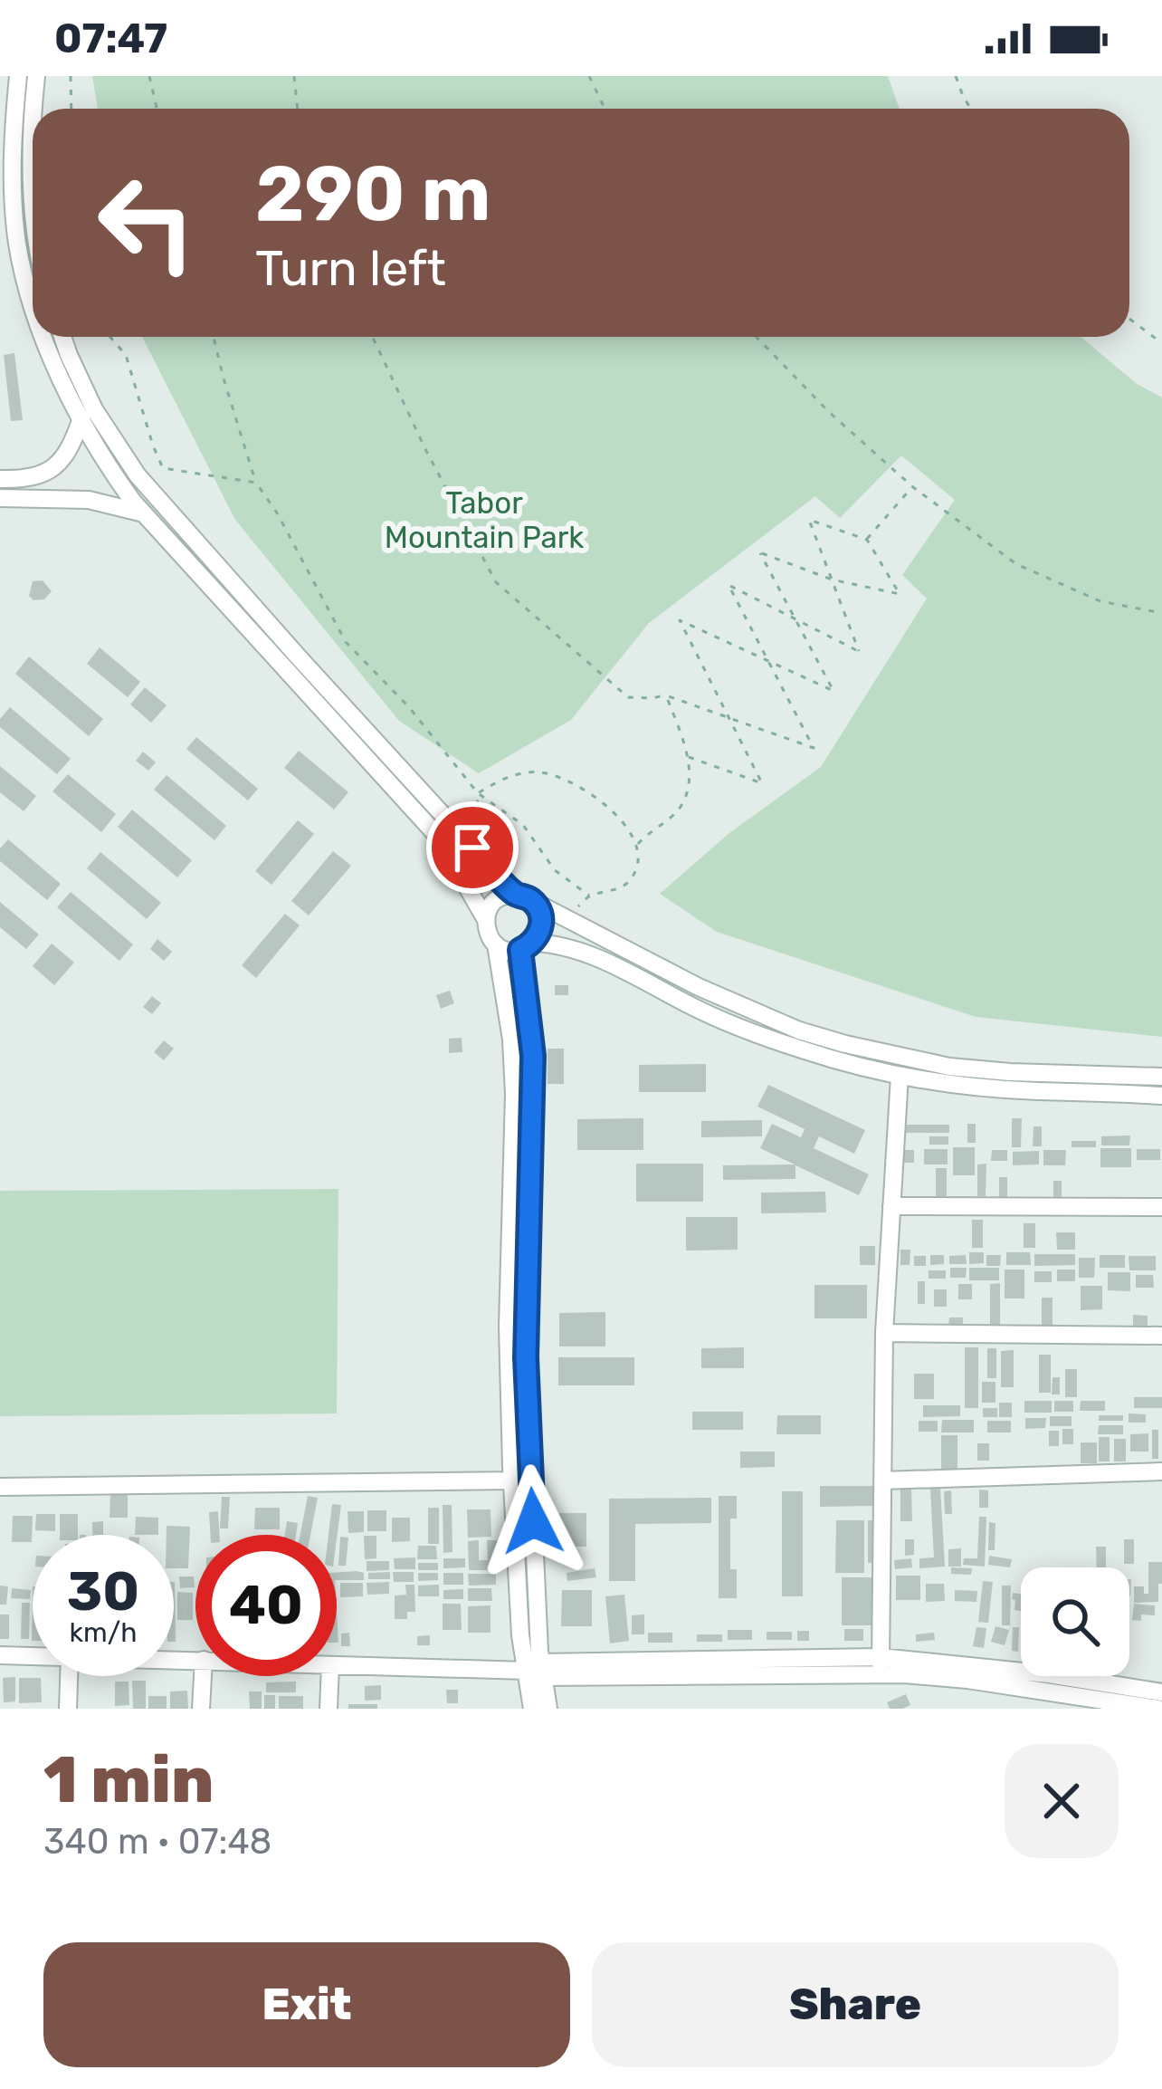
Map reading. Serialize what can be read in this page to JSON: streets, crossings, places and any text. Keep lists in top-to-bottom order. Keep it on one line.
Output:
{"parks":["Tabor Mountain Park"],"page":{"status":"07:47","turn":["290 m","Turn left"],"speed":"30 km/h","limit":"40","heading":["1 min","340 m · 07:48"],"buttons":["Exit","Share"]}}
